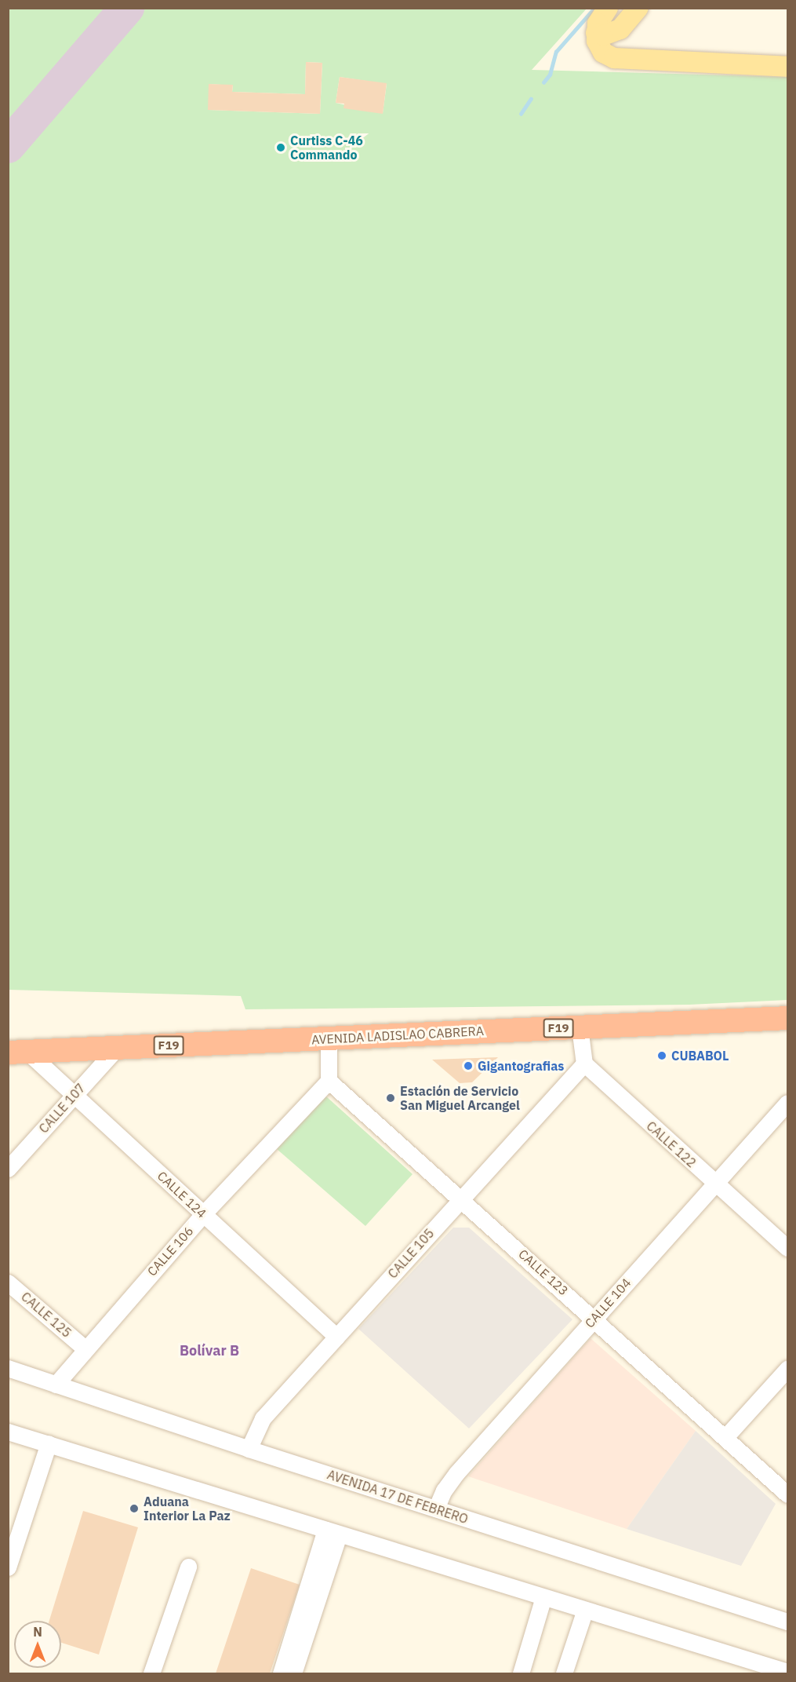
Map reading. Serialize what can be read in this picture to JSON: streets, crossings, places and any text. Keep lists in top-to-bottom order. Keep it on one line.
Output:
{"streets":{"highway":["F19","AVENIDA LADISLAO CABRERA"],"street":["CALLE 107","CALLE 122","CALLE 124","CALLE 106","CALLE 105","CALLE 123","CALLE 104","CALLE 125","AVENIDA 17 DE FEBRERO"]},"crossings":[["AVENIDA LADISLAO CABRERA","CALLE 107"],["AVENIDA LADISLAO CABRERA","CALLE 124"],["CALLE 107","CALLE 124"],["CALLE 122","CALLE 105"],["CALLE 122","CALLE 104"],["CALLE 124","CALLE 106"],["CALLE 124","CALLE 105"],["CALLE 106","CALLE 123"],["CALLE 106","CALLE 125"],["CALLE 106","AVENIDA 17 DE FEBRERO"],["CALLE 105","CALLE 123"],["CALLE 105","AVENIDA 17 DE FEBRERO"],["CALLE 123","CALLE 104"],["CALLE 104","AVENIDA 17 DE FEBRERO"]],"districts":["Bolívar B"],"places":["Curtiss C-46 Commando","CUBABOL","Gigantografias","Estación de Servicio San Miguel Arcangel","Aduana Interior La Paz"],"north":"top"}
